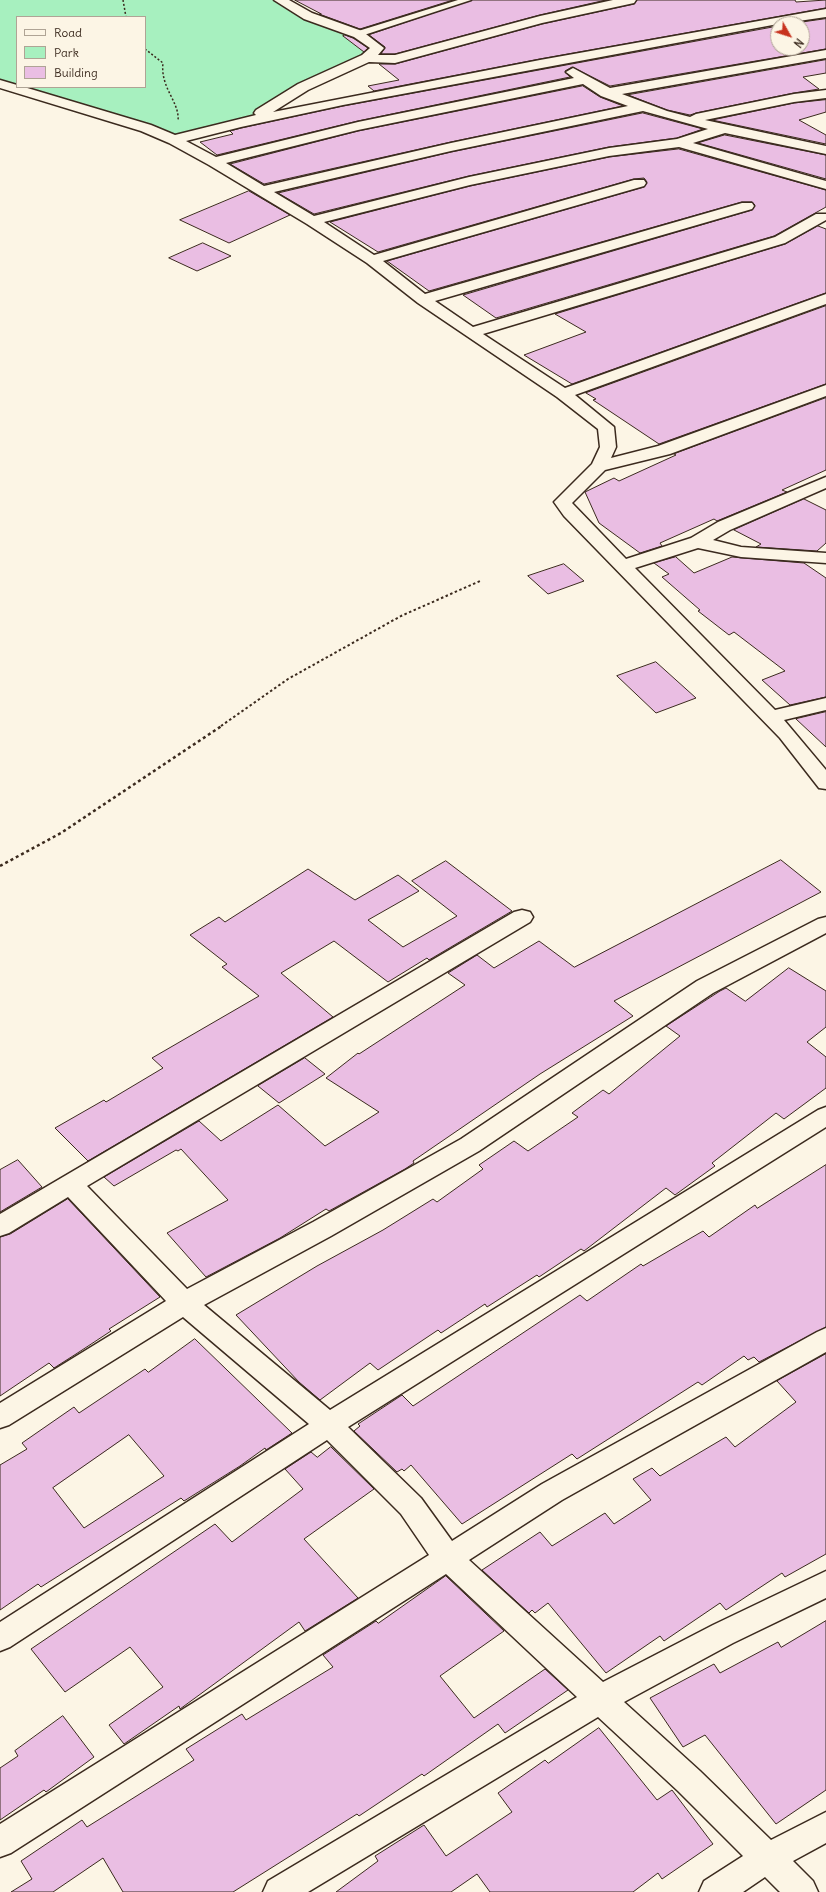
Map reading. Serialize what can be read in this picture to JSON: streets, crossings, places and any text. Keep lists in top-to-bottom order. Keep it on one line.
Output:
{"legend":["Road","Park","Building"],"north":"bottom right"}
